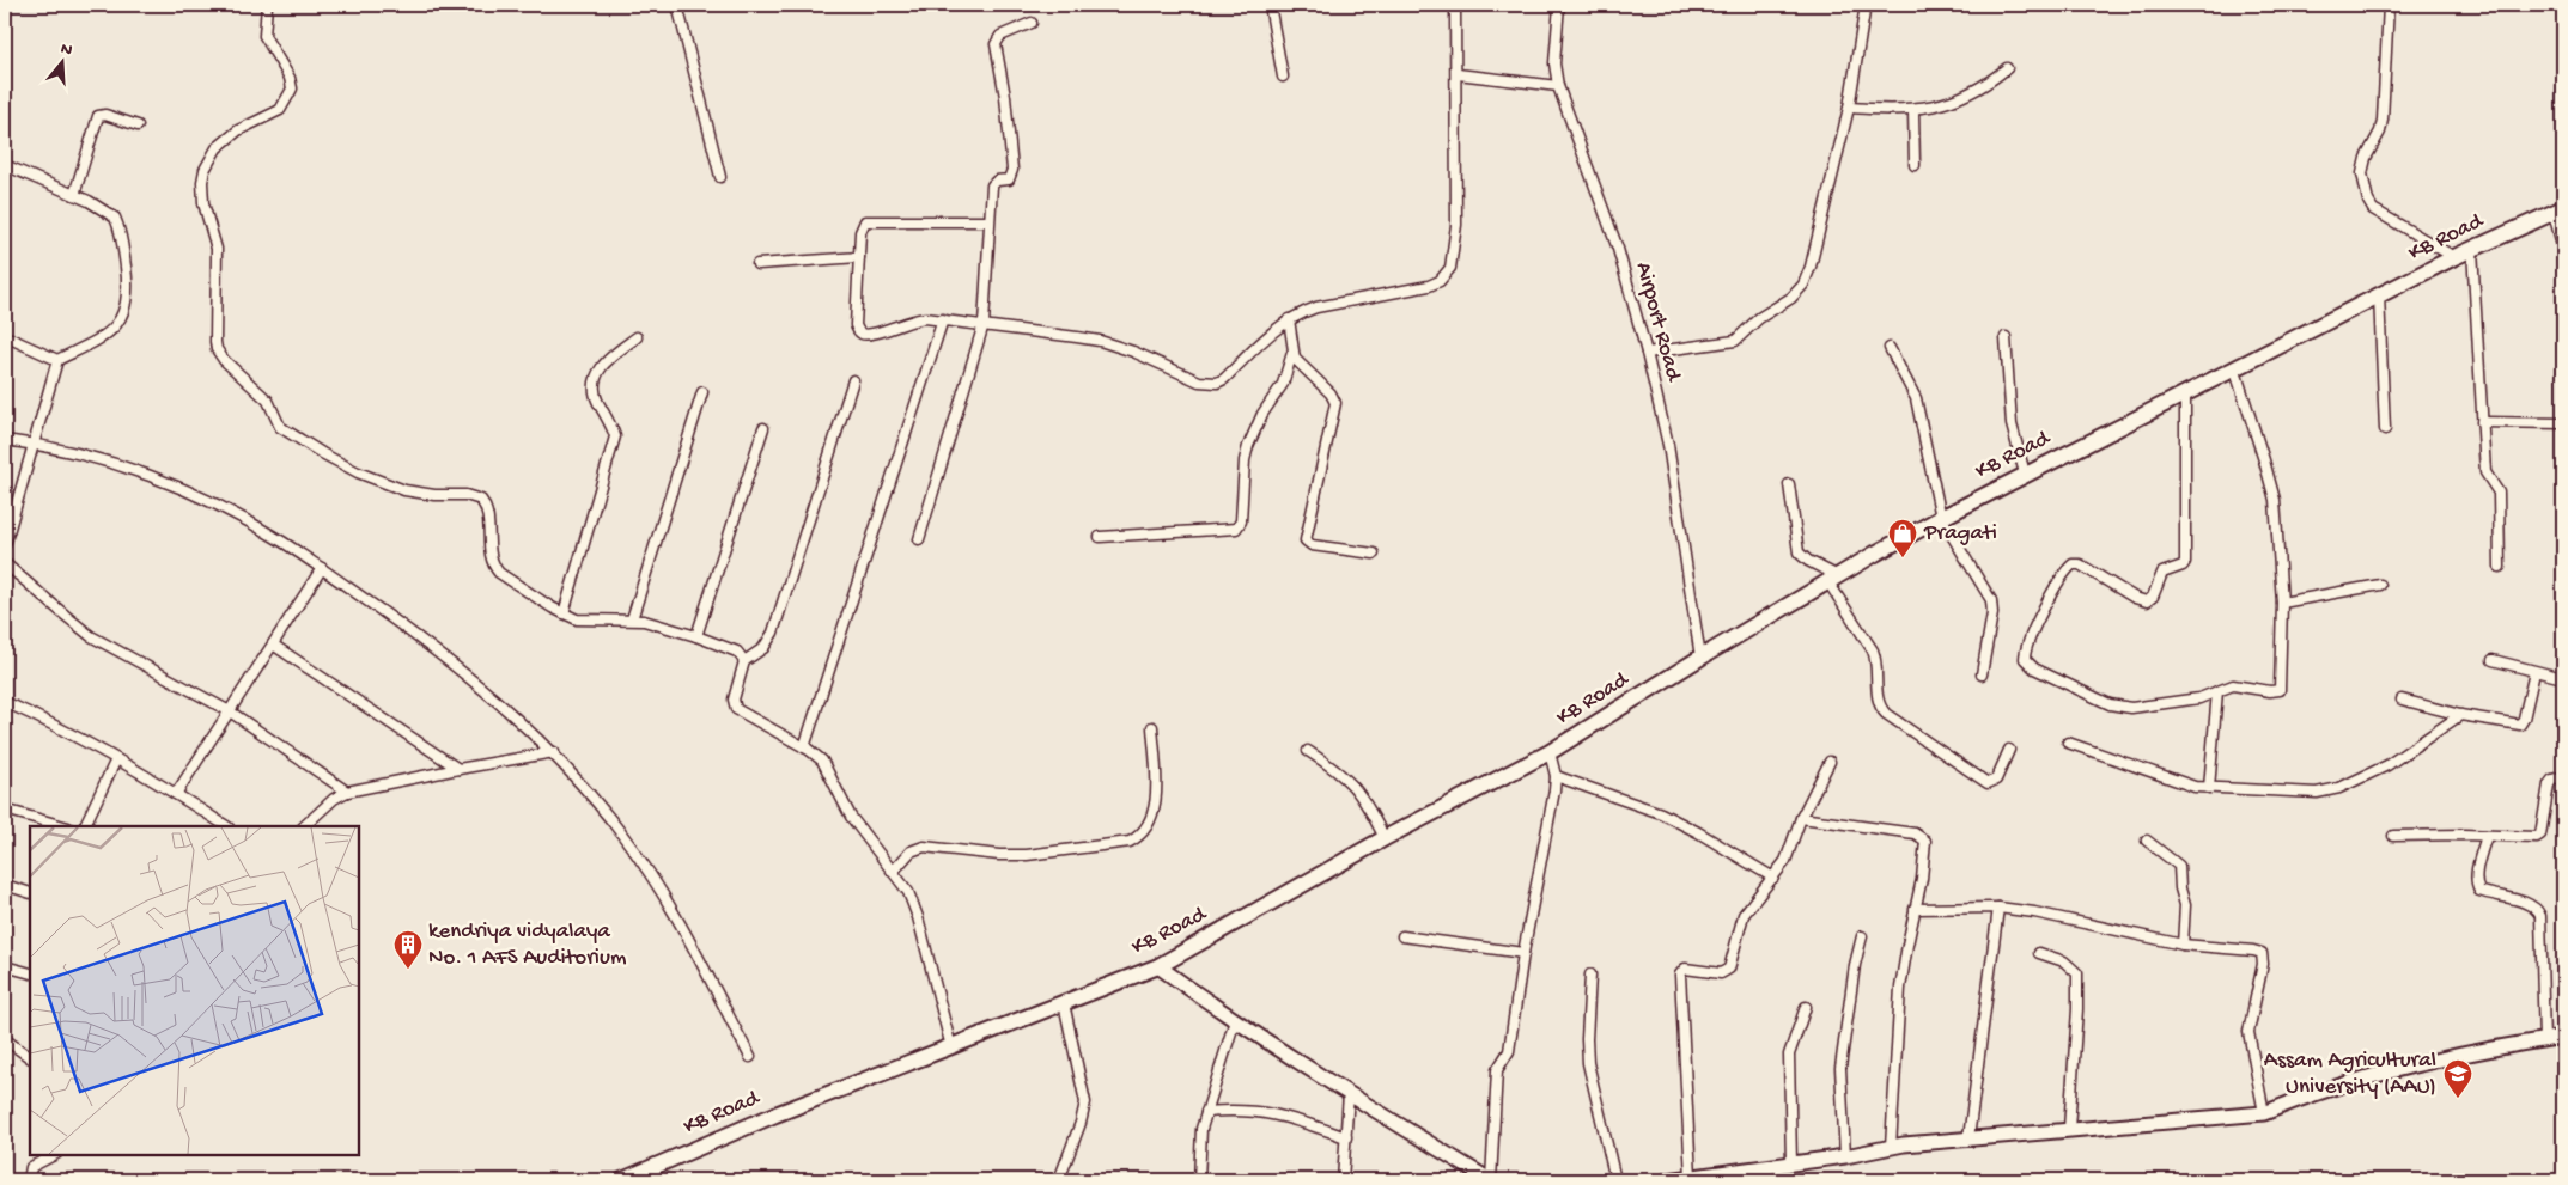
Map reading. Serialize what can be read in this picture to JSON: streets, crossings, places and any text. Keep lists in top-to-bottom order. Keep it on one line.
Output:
{"streets":{"main road":["KB Road"],"street":["Airport Road"]},"crossings":[["KB Road","Airport Road"]],"places":{"shop":["Pragati"],"building":["kendriya vidyalaya No. 1 AFS Auditorium"],"school or university":["Assam Agricultural University (AAU)"]},"north":"top"}
